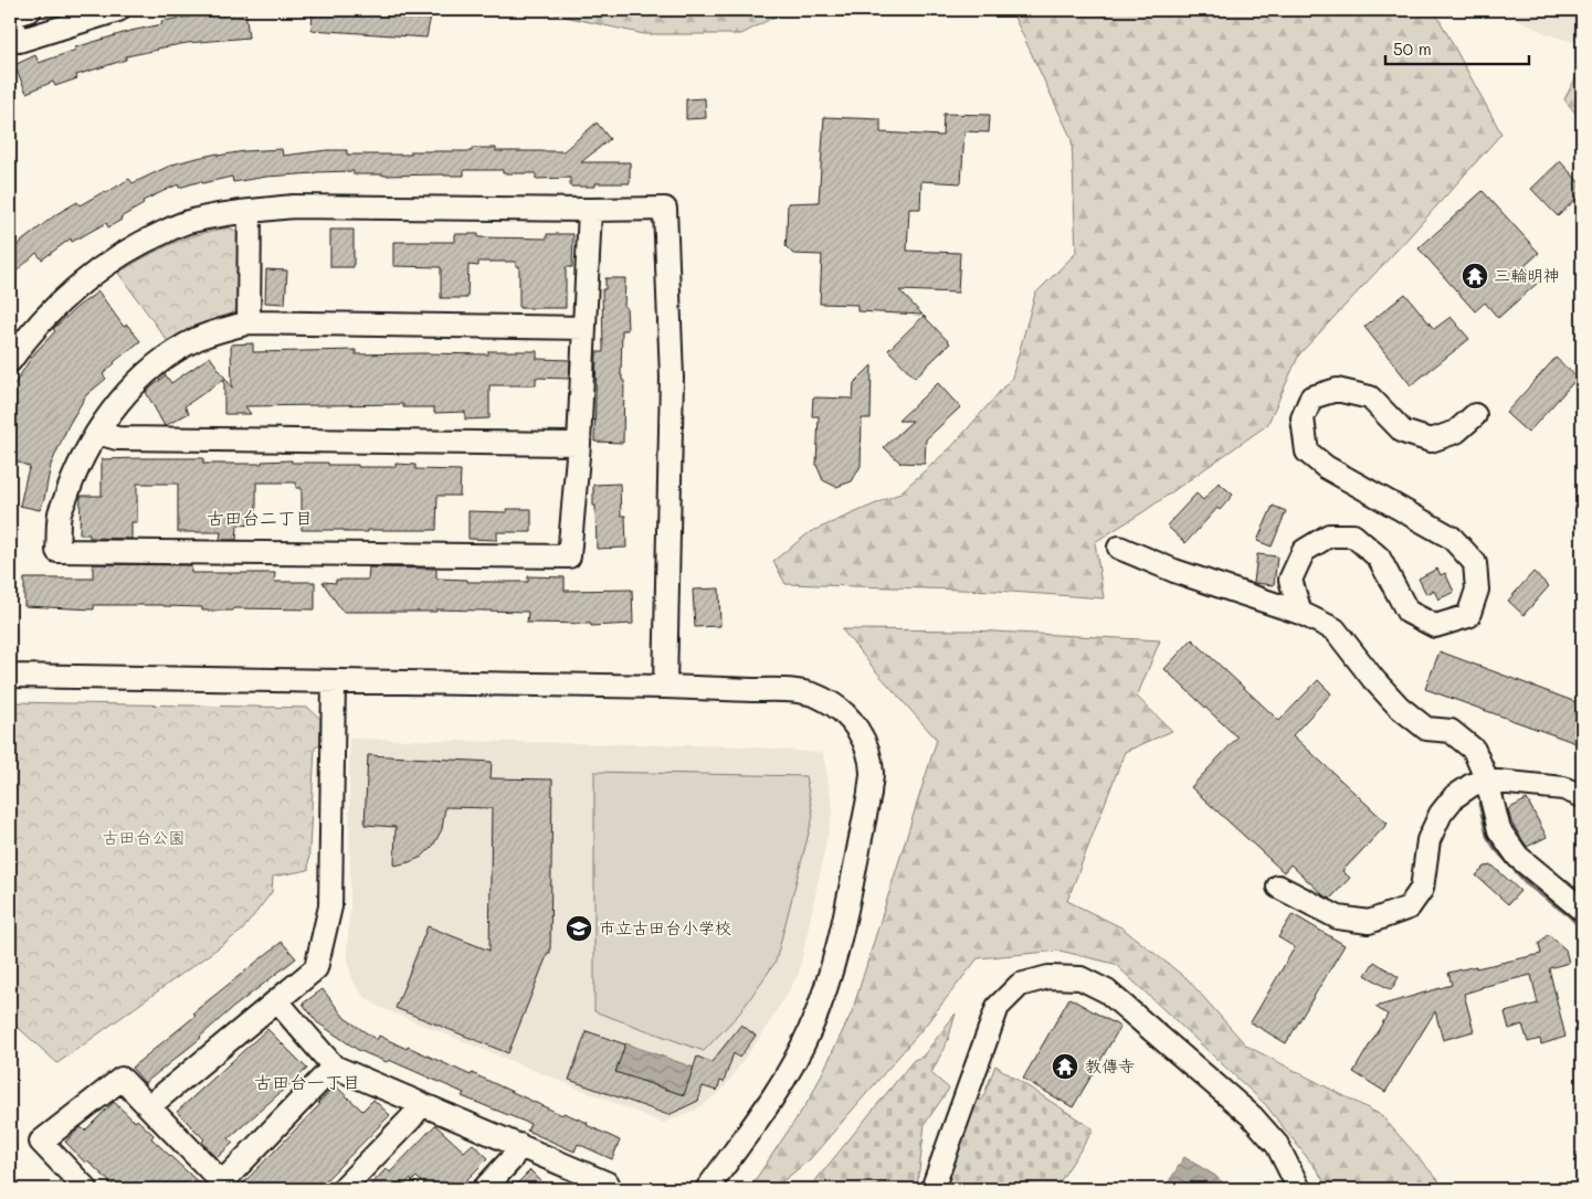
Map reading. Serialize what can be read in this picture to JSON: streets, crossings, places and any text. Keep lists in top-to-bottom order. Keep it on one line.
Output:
{"districts":["古田台二丁目","古田台一丁目"],"parks":["古田台公園"],"places":{"temple":["三輪明神","教傳寺"],"school or university":["市立古田台小学校"]},"scale_bar":"50 m"}
